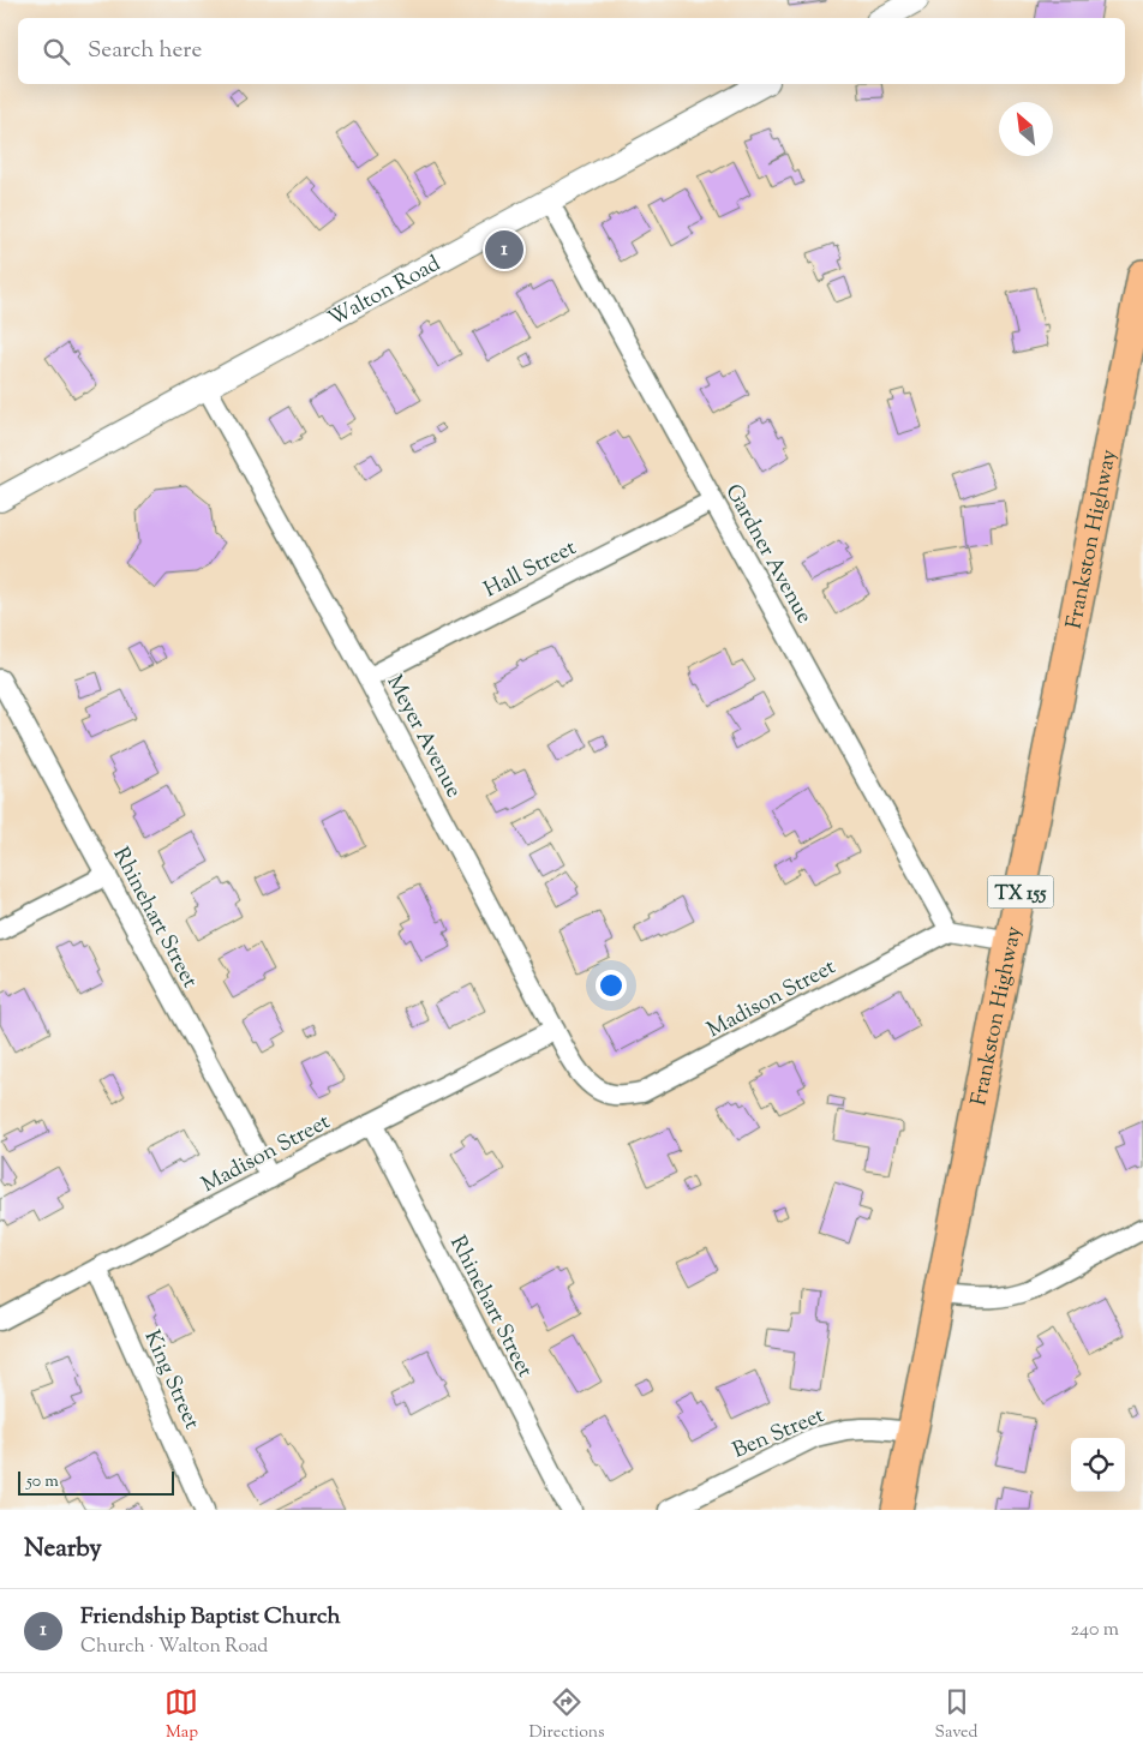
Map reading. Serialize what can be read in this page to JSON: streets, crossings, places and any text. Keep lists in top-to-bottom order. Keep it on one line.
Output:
{"streets":{"main road":["Frankston Highway","TX 155"],"street":["Walton Road","Gardner Avenue","Hall Street","Meyer Avenue","Rhinehart Street","Madison Street","King Street","Ben Street"]},"crossings":[["Walton Road","Gardner Avenue"],["Walton Road","Meyer Avenue"],["Frankston Highway","Ben Street"],["Gardner Avenue","Hall Street"],["Gardner Avenue","Madison Street"],["Hall Street","Meyer Avenue"],["Meyer Avenue","Madison Street"],["Rhinehart Street","Madison Street"],["Madison Street","King Street"]],"scale_bar":"50 m","north":"top left","page":{"search":"Search here","pins":"1","scale":"50 m","heading":"Nearby","list":[{"mark":"1","name":"Friendship Baptist Church","note":"Church · Walton Road","value":"240 m"}],"nav":["Map","Directions","Saved"]}}
